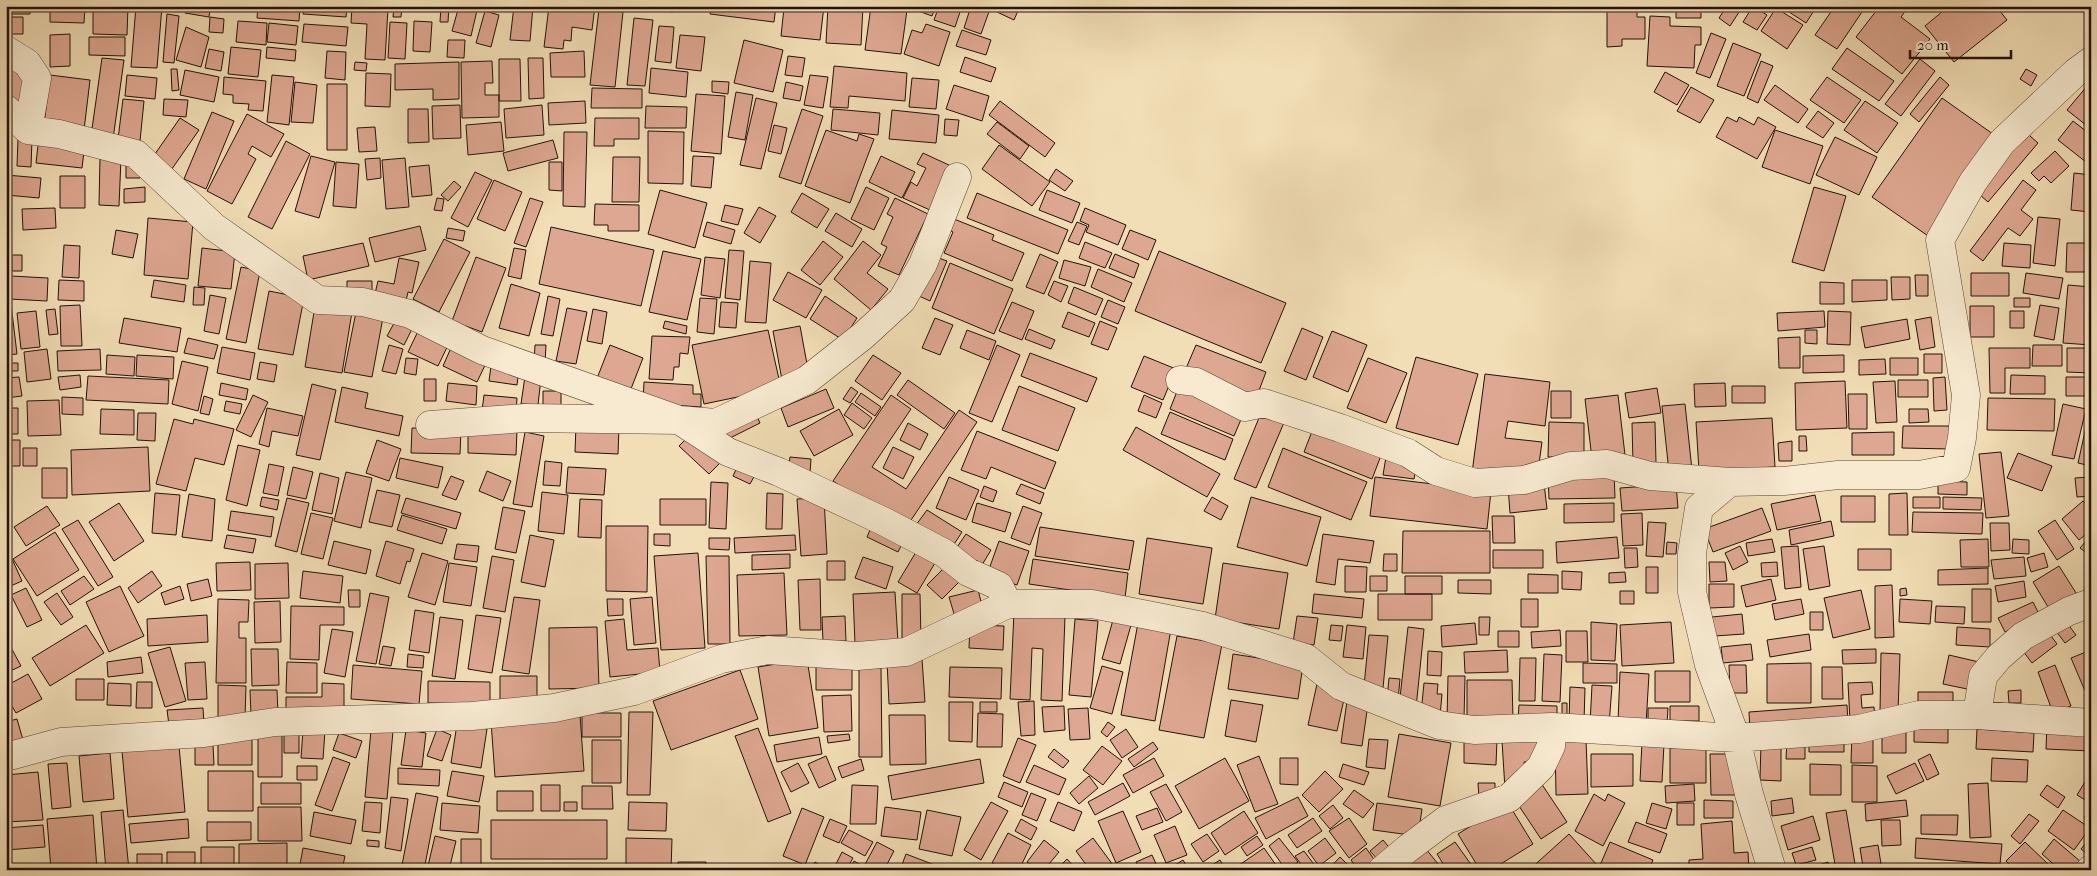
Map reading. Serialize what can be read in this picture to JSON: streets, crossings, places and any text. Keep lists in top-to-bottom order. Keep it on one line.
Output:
{"scale_bar":"20 m"}
